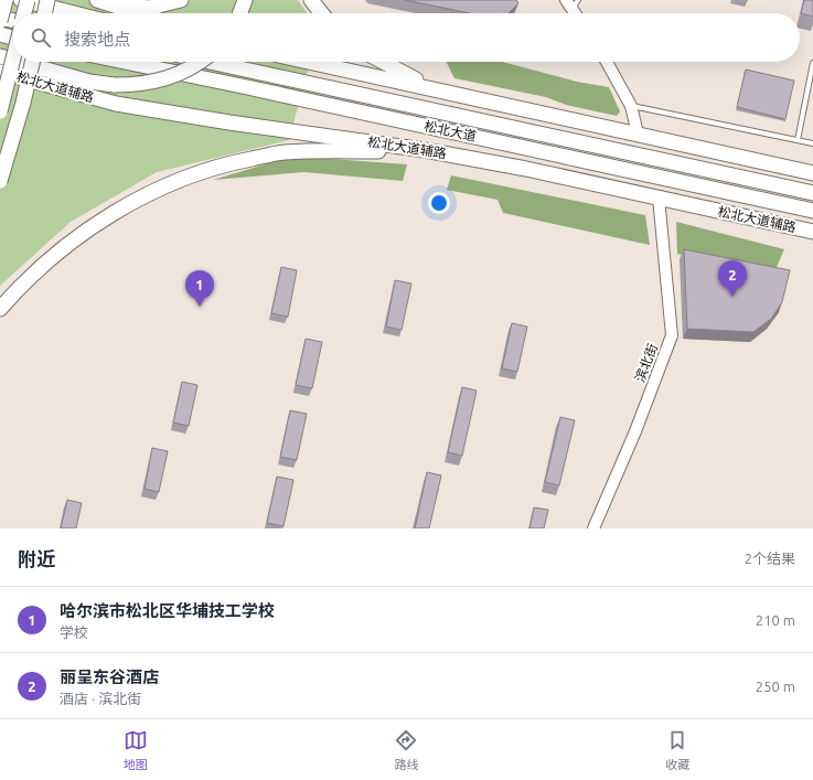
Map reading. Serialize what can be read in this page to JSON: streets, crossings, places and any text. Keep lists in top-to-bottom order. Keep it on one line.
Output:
{"streets":{"highway":["松北大道辅路","松北大道"],"street":["滨北街"]},"crossings":[["松北大道辅路","滨北街"]],"page":{"search":"搜索地点","pins":["2","1"],"heading":["附近","2个结果"],"list":[{"mark":"1","name":"哈尔滨市松北区华埔技工学校","note":"学校","value":"210 m"},{"mark":"2","name":"丽呈东谷酒店","note":"酒店 · 滨北街","value":"250 m"}],"nav":["地图","路线","收藏"]}}
